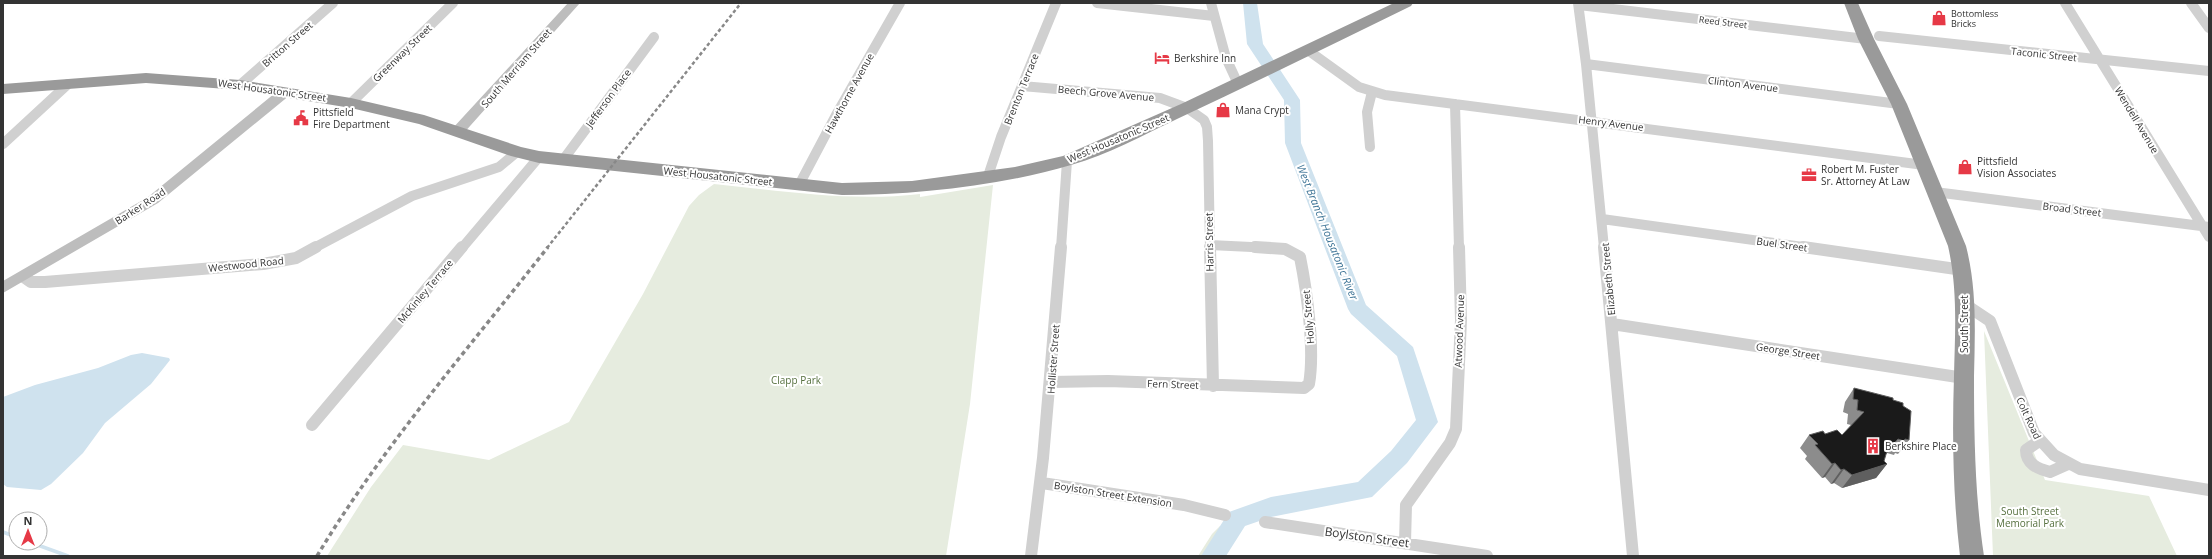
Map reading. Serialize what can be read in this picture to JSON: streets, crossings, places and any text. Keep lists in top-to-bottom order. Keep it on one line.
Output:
{"streets":{"highway":["West Housatonic Street","South Street"],"street":["Reed Street","Britton Street","Greenway Street","Taconic Street","South Merriam Street","Clinton Avenue","Brenton Terrace","Hawthorne Avenue","Beech Grove Avenue","Jefferson Place","Wendell Avenue","Henry Avenue","Barker Road","Broad Street","Harris Street","Buel Street","Westwood Road","Elizabeth Street","McKinley Terrace","Holly Street","Atwood Avenue","George Street","Hollister Street","Fern Street","Colt Road","Boylston Street Extension","Boylston Street"]},"crossings":[["Reed Street","Taconic Street"],["Reed Street","Elizabeth Street"],["Reed Street","South Street"],["Britton Street","West Housatonic Street"],["Greenway Street","West Housatonic Street"],["Taconic Street","Wendell Avenue"],["Taconic Street","South Street"],["South Merriam Street","West Housatonic Street"],["Clinton Avenue","Elizabeth Street"],["Clinton Avenue","South Street"],["Brenton Terrace","West Housatonic Street"],["Brenton Terrace","Beech Grove Avenue"],["West Housatonic Street","Hawthorne Avenue"],["West Housatonic Street","Beech Grove Avenue"],["West Housatonic Street","Jefferson Place"],["West Housatonic Street","Henry Avenue"],["West Housatonic Street","Barker Road"],["West Housatonic Street","Harris Street"],["West Housatonic Street","Westwood Road"],["West Housatonic Street","McKinley Terrace"],["West Housatonic Street","Hollister Street"],["Beech Grove Avenue","Harris Street"],["Wendell Avenue","Broad Street"],["Henry Avenue","Elizabeth Street"],["Henry Avenue","South Street"],["Henry Avenue","Atwood Avenue"],["Barker Road","Westwood Road"],["Broad Street","South Street"],["Harris Street","Holly Street"],["Harris Street","Fern Street"],["Buel Street","Elizabeth Street"],["Buel Street","South Street"],["Elizabeth Street","George Street"],["Holly Street","Fern Street"],["South Street","George Street"],["South Street","Colt Road"],["Atwood Avenue","Boylston Street"],["Hollister Street","Fern Street"],["Hollister Street","Boylston Street Extension"]],"water":["West Branch Housatonic River"],"parks":["Clapp Park","South Street Memorial Park"],"places":{"shop":["Bottomless Bricks","Mana Crypt","Pittsfield Vision Associates"],"hotel":["Berkshire Inn"],"public building":["Pittsfield Fire Department"],"office":["Robert M. Fuster Sr. Attorney At Law"],"building":["Berkshire Place"]},"north":"top"}
